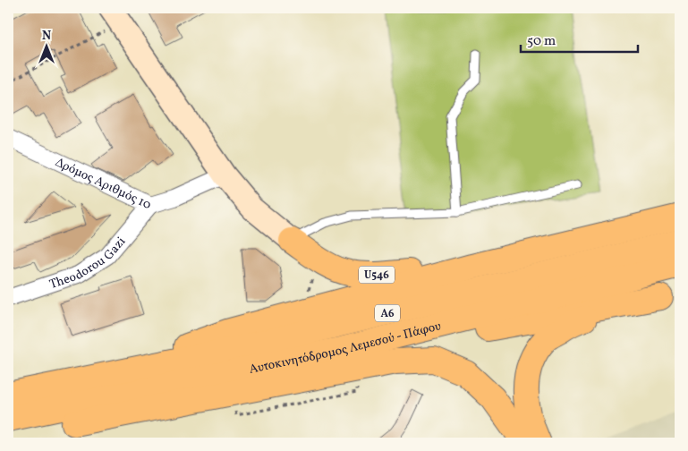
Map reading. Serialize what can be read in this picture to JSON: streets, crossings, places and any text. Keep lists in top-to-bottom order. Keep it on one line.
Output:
{"streets":{"highway":["U546","A6","Αυτοκινητόδρομος Λεμεσού - Πάφου"],"street":["Δρόμος Αριθμός 10","Theodorou Gazi"]},"crossings":[["Δρόμος Αριθμός 10","Theodorou Gazi"],["Δρόμος Αριθμός 10","U546"]],"scale_bar":"50 m","north":"top"}
